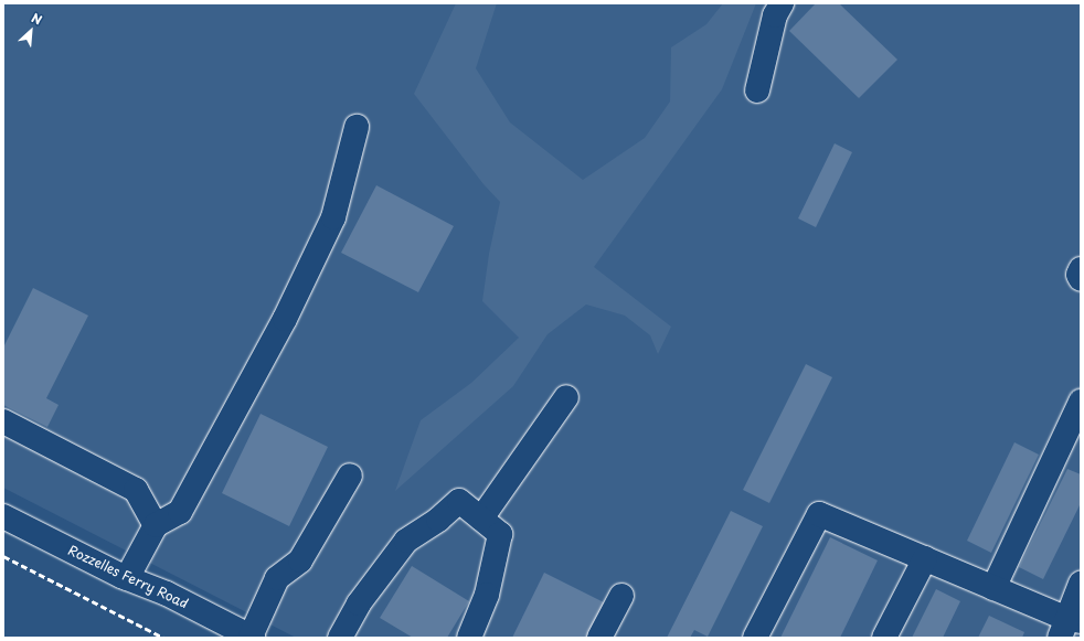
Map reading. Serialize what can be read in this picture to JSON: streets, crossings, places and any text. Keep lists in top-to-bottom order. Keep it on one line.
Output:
{"streets":{"street":["Rozzelles Ferry Road"]},"north":"top right"}
